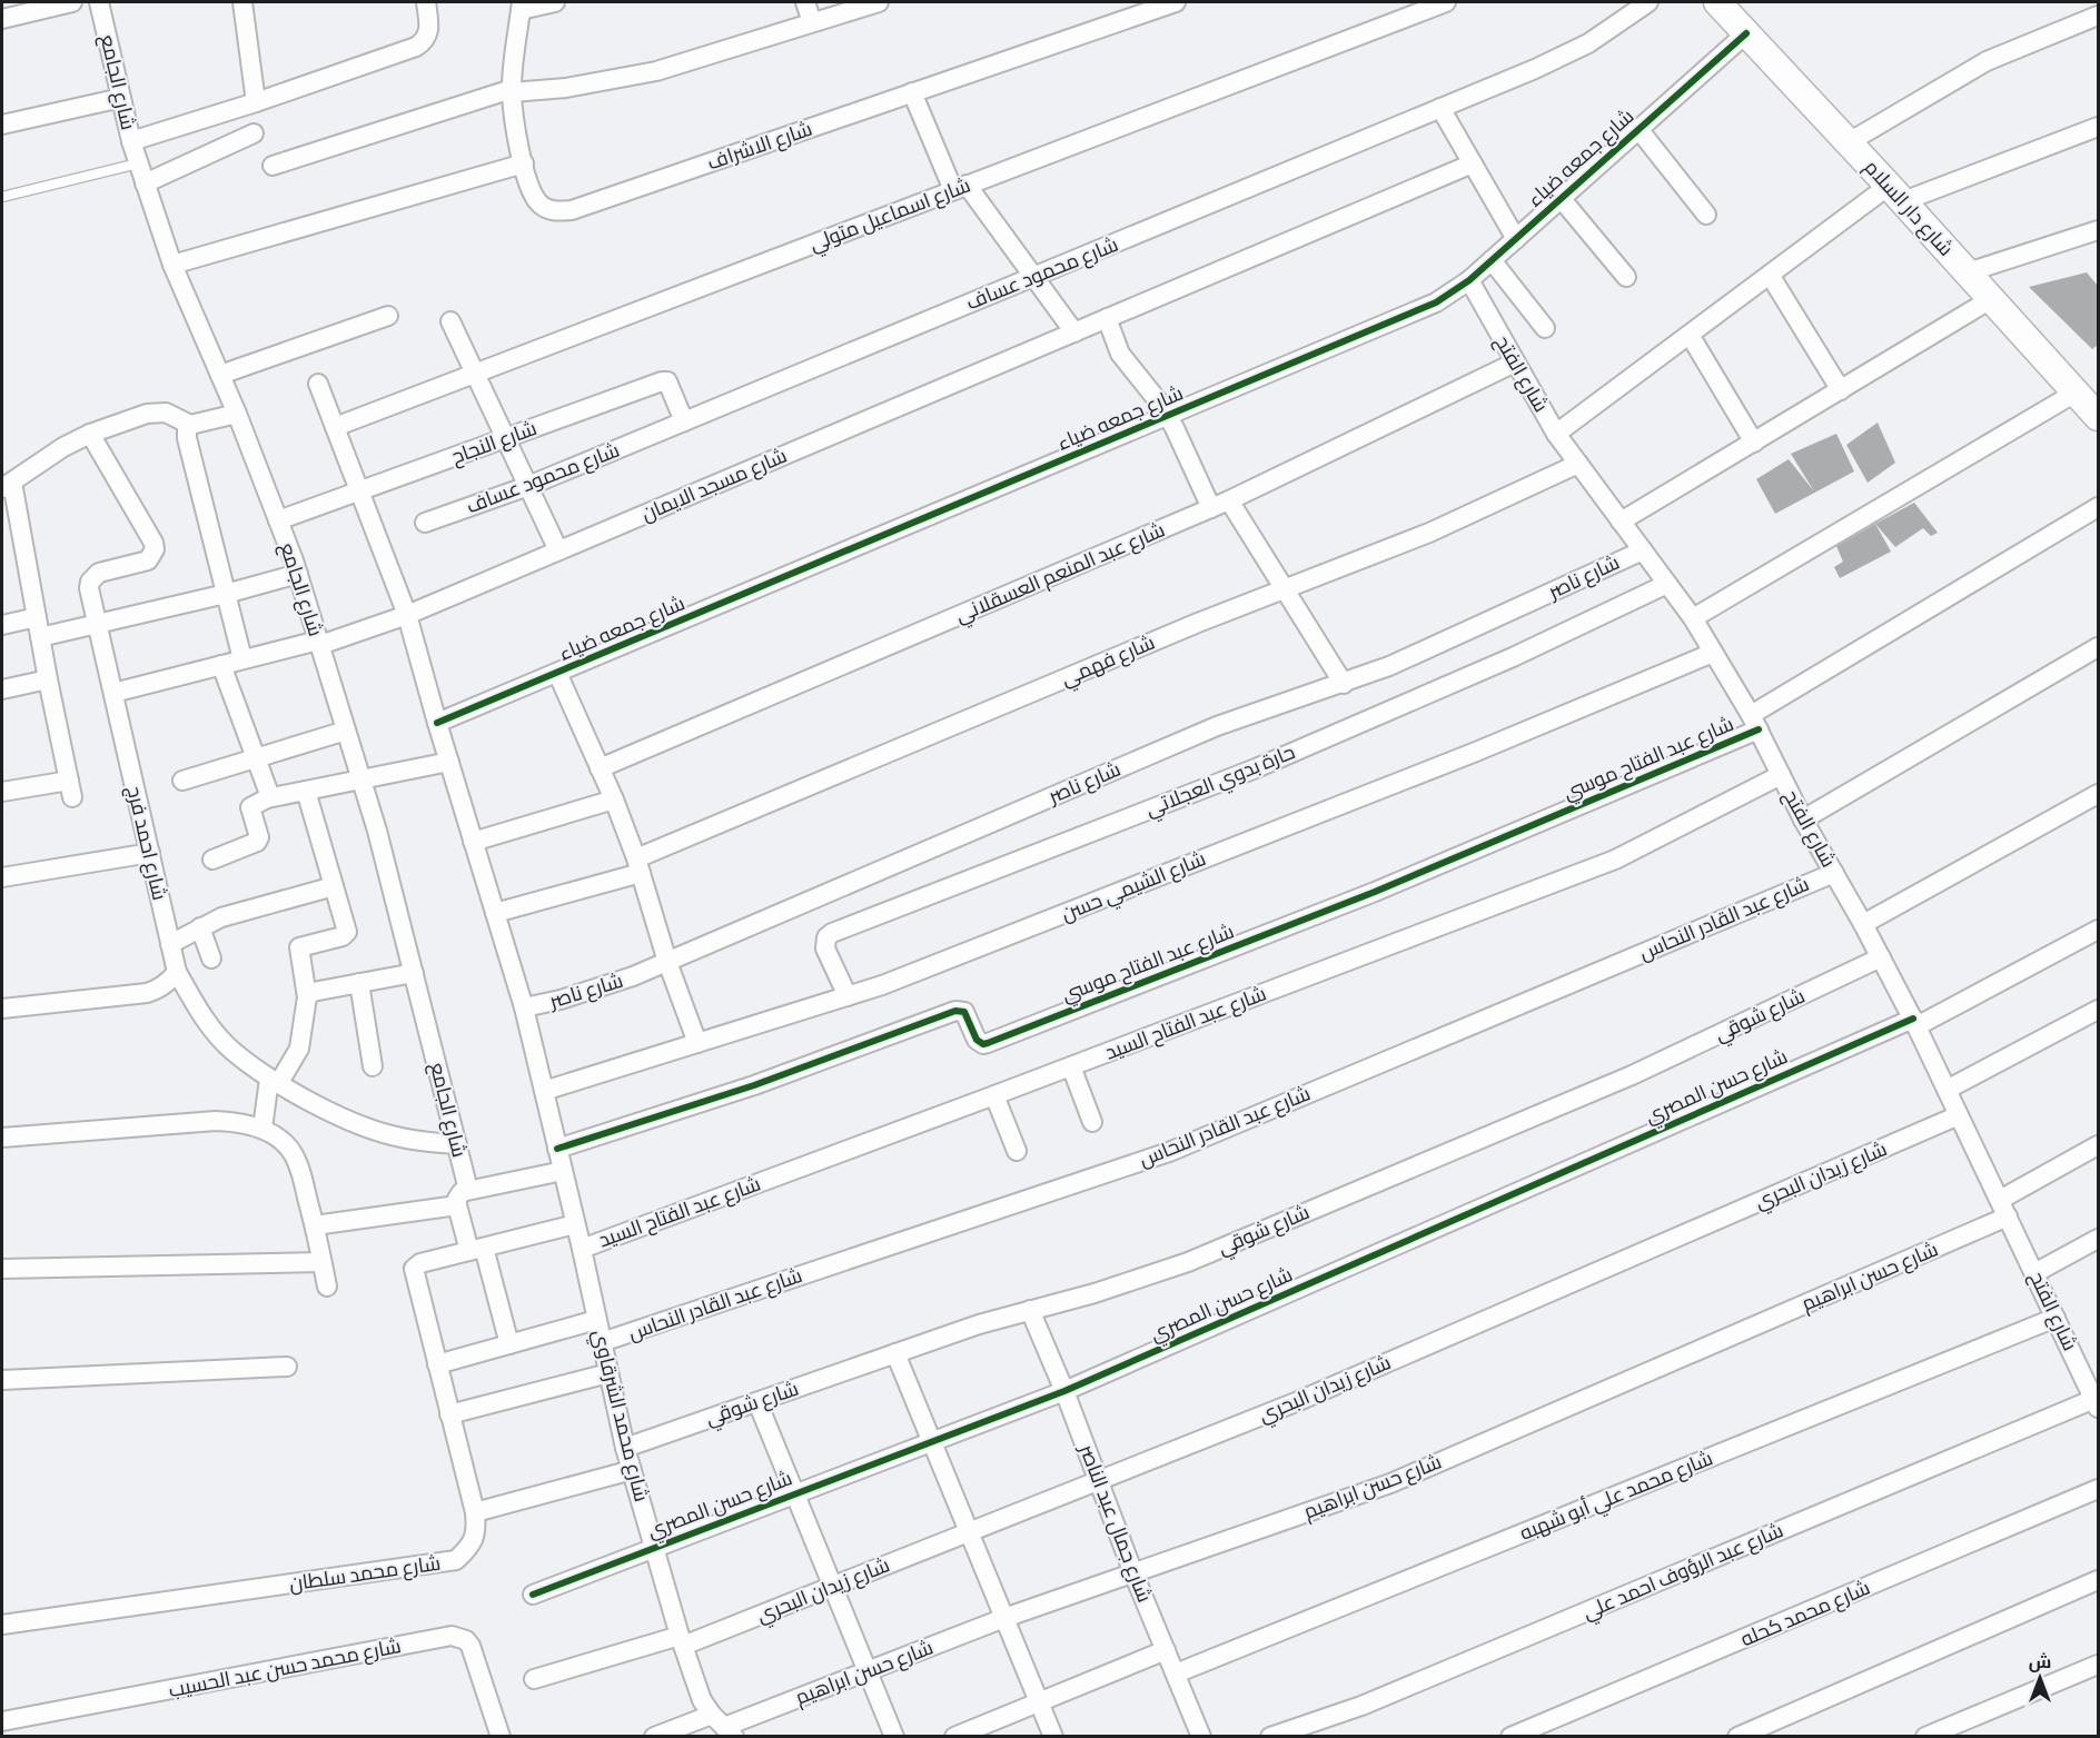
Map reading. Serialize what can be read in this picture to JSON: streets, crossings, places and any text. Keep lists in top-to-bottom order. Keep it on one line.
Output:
{"streets":{"main road":["شارع دار السلام"],"street":["شارع الجامع","شارع الاشراف","شارع جمعه ضياء","شارع اسماعيل متولي","شارع محمود عساف","شارع الفتح","شارع النجاح","شارع مسجد الايمان","شارع عبد المنعم العسقلاني","شارع ناصر","شارع فهمي","شارع عبد الفتاح موسي","حارة بدوي العجلاتي","شارع احمد فرج","شارع الشيمي حسن","شارع عبد القادر النحاس","شارع شوقي","شارع عبد الفتاح السيد","شارع حسن المصري","شارع زيدان البحري","شارع حسن ابراهيم","شارع محمد الشرقاوي","شارع محمد علي أبو شهبه","شارع جمال عبد الناصر","شارع عبد الرؤوف احمد علي","شارع محمد سلطان","شارع محمد كحله","شارع محمد حسن عبد الحسيب"]},"crossings":[["شارع الجامع","شارع النجاح"],["شارع الجامع","شارع مسجد الايمان"],["شارع الجامع","شارع احمد فرج"],["شارع جمعه ضياء","شارع دار السلام"],["شارع جمعه ضياء","شارع الفتح"],["شارع جمعه ضياء","شارع محمد الشرقاوي"],["شارع اسماعيل متولي","شارع محمد الشرقاوي"],["شارع محمود عساف","شارع النجاح"],["شارع الفتح","شارع عبد المنعم العسقلاني"],["شارع الفتح","شارع ناصر"],["شارع الفتح","شارع فهمي"],["شارع الفتح","شارع عبد الفتاح موسي"],["شارع الفتح","حارة بدوي العجلاتي"],["شارع الفتح","شارع الشيمي حسن"],["شارع الفتح","شارع عبد القادر النحاس"],["شارع الفتح","شارع شوقي"],["شارع الفتح","شارع عبد الفتاح السيد"],["شارع الفتح","شارع حسن المصري"],["شارع الفتح","شارع زيدان البحري"],["شارع الفتح","شارع حسن ابراهيم"],["شارع الفتح","شارع محمد علي أبو شهبه"],["شارع الفتح","شارع عبد الرؤوف احمد علي"],["شارع النجاح","شارع محمد الشرقاوي"],["شارع مسجد الايمان","شارع احمد فرج"],["شارع مسجد الايمان","شارع محمد الشرقاوي"],["شارع ناصر","شارع محمد الشرقاوي"],["شارع فهمي","شارع محمد الشرقاوي"],["شارع عبد الفتاح موسي","شارع محمد الشرقاوي"],["حارة بدوي العجلاتي","شارع الشيمي حسن"],["شارع الشيمي حسن","شارع محمد الشرقاوي"],["شارع عبد القادر النحاس","شارع محمد الشرقاوي"],["شارع شوقي","شارع محمد الشرقاوي"],["شارع شوقي","شارع جمال عبد الناصر"],["شارع عبد الفتاح السيد","شارع محمد الشرقاوي"],["شارع حسن المصري","شارع محمد الشرقاوي"],["شارع حسن المصري","شارع جمال عبد الناصر"],["شارع زيدان البحري","شارع محمد الشرقاوي"],["شارع زيدان البحري","شارع جمال عبد الناصر"],["شارع حسن ابراهيم","شارع محمد الشرقاوي"],["شارع حسن ابراهيم","شارع جمال عبد الناصر"],["شارع محمد الشرقاوي","شارع محمد سلطان"],["شارع محمد علي أبو شهبه","شارع جمال عبد الناصر"]],"north":"top"}
